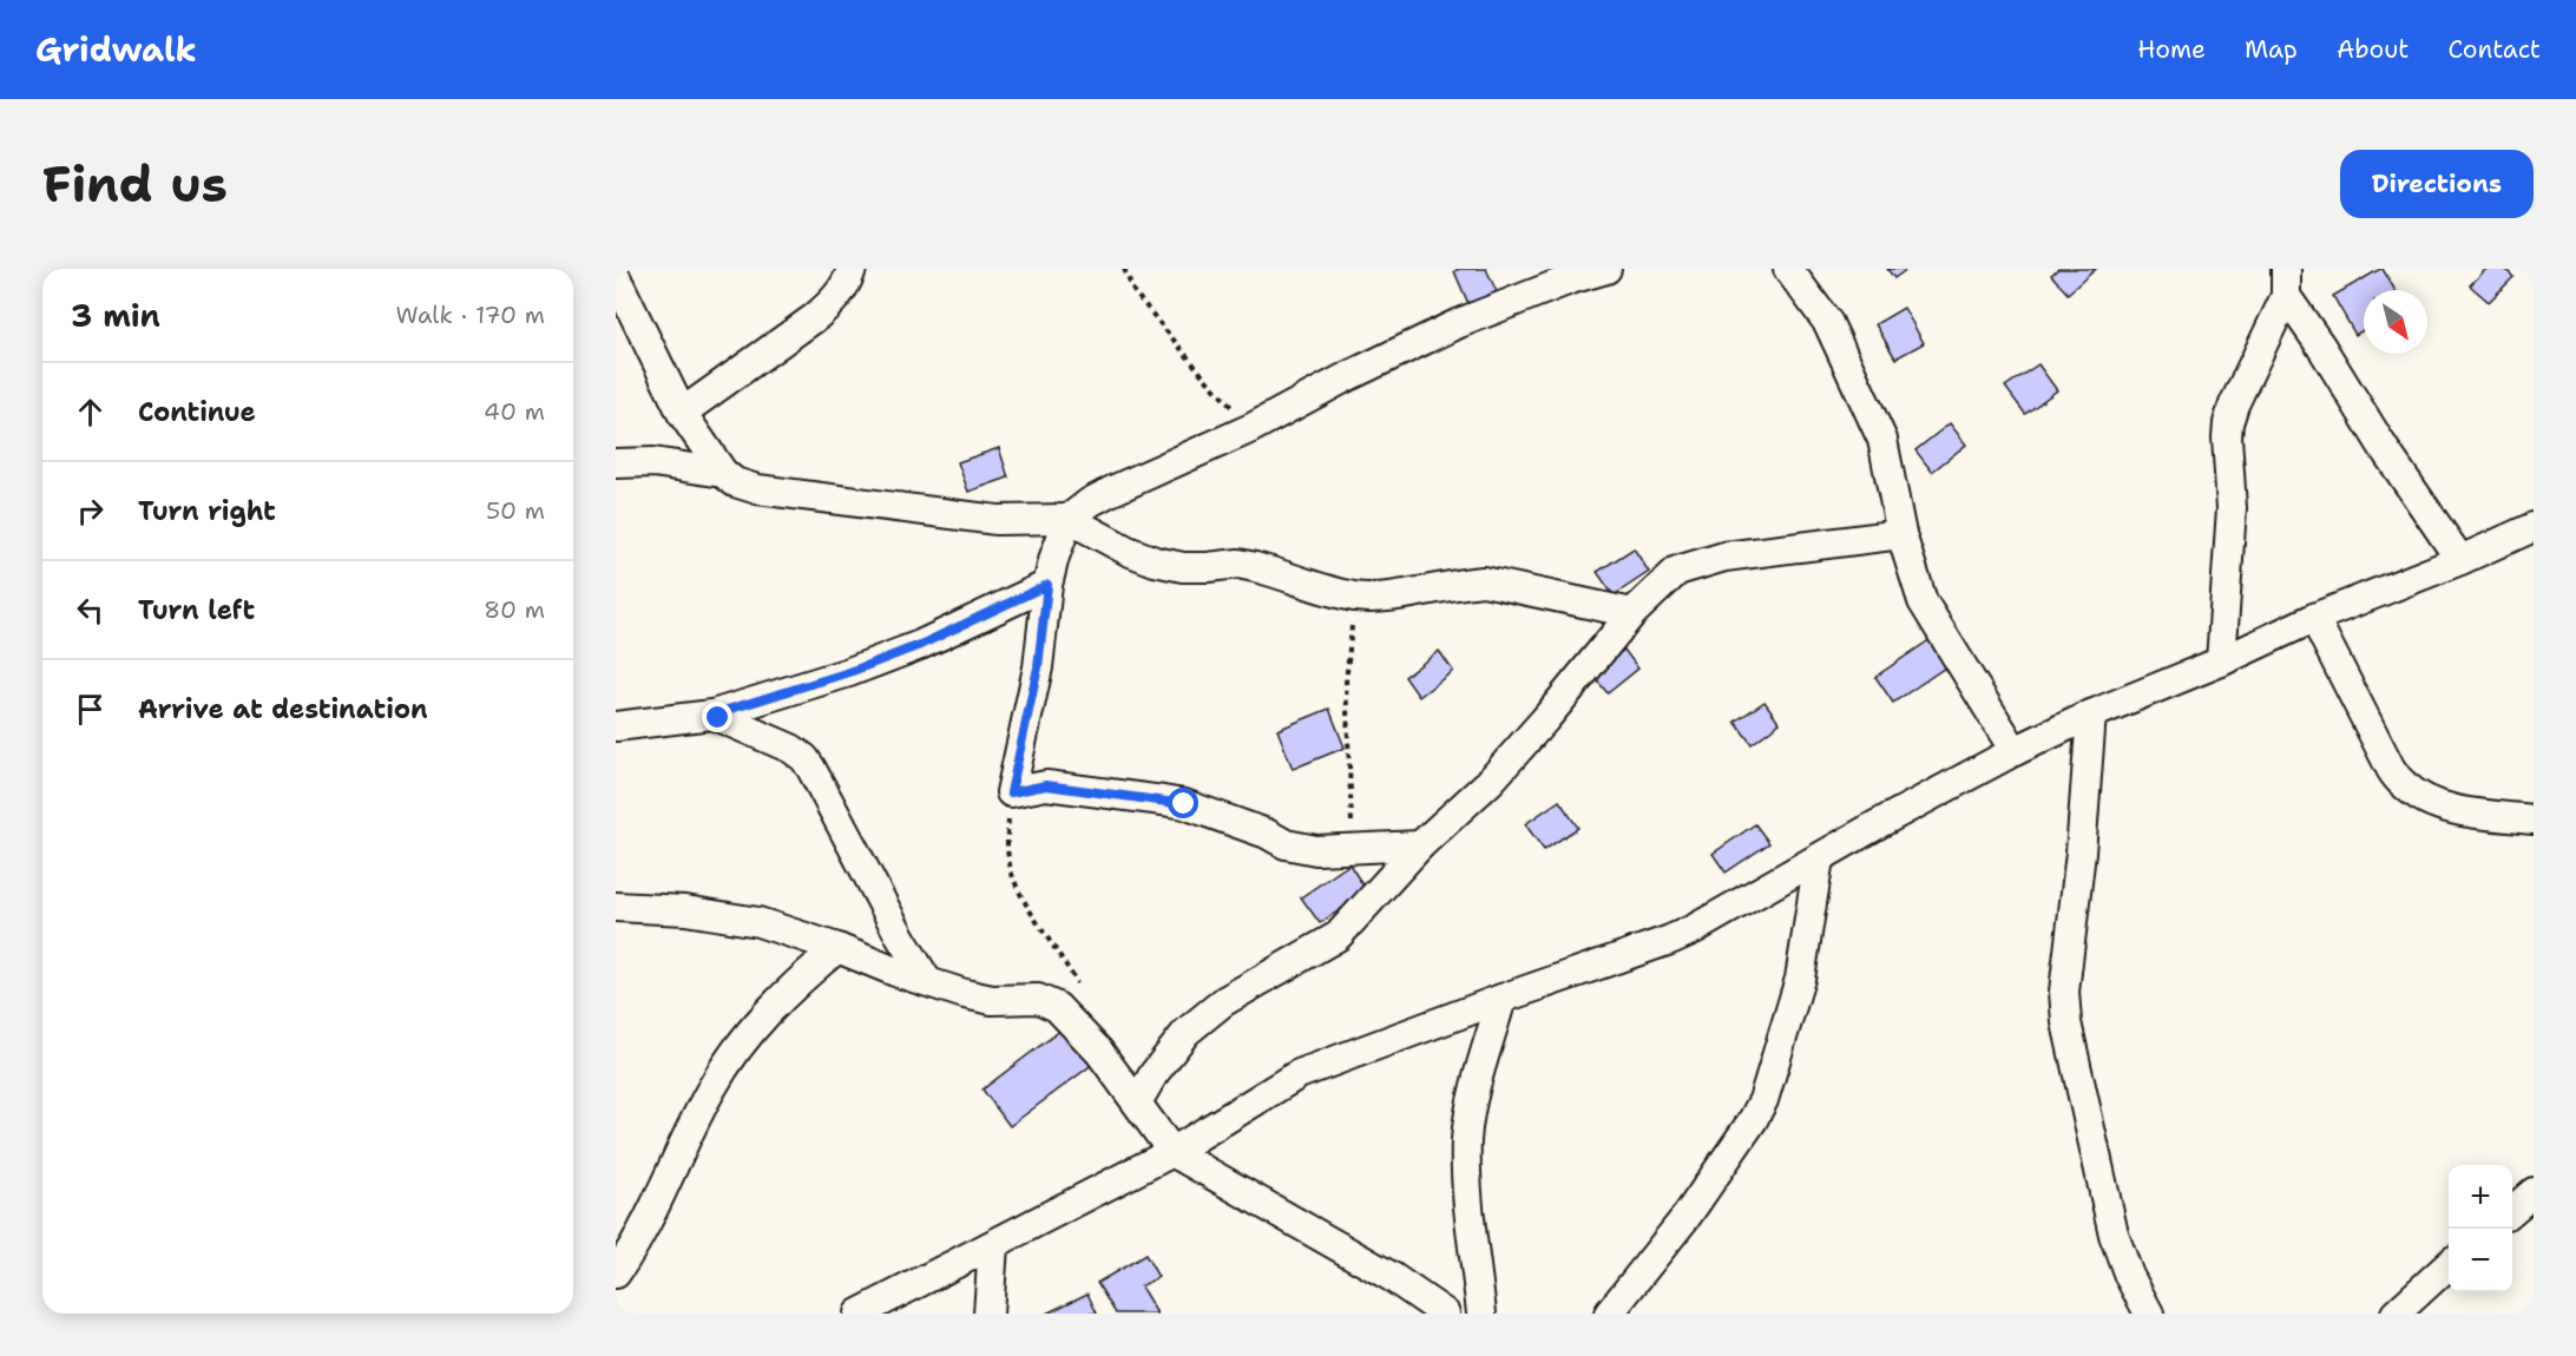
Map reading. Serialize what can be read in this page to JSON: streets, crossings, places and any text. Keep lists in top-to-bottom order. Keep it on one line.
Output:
{"north":"bottom right","page":{"header":"Gridwalk","nav":["Home","Map","About","Contact"],"buttons":"Directions","title":"Find us","heading":["3 min","Walk · 170 m"],"list":[["Continue","40 m"],["Turn right","50 m"],["Turn left","80 m"],"Arrive at destination"],"map_buttons":["+","−"]}}
